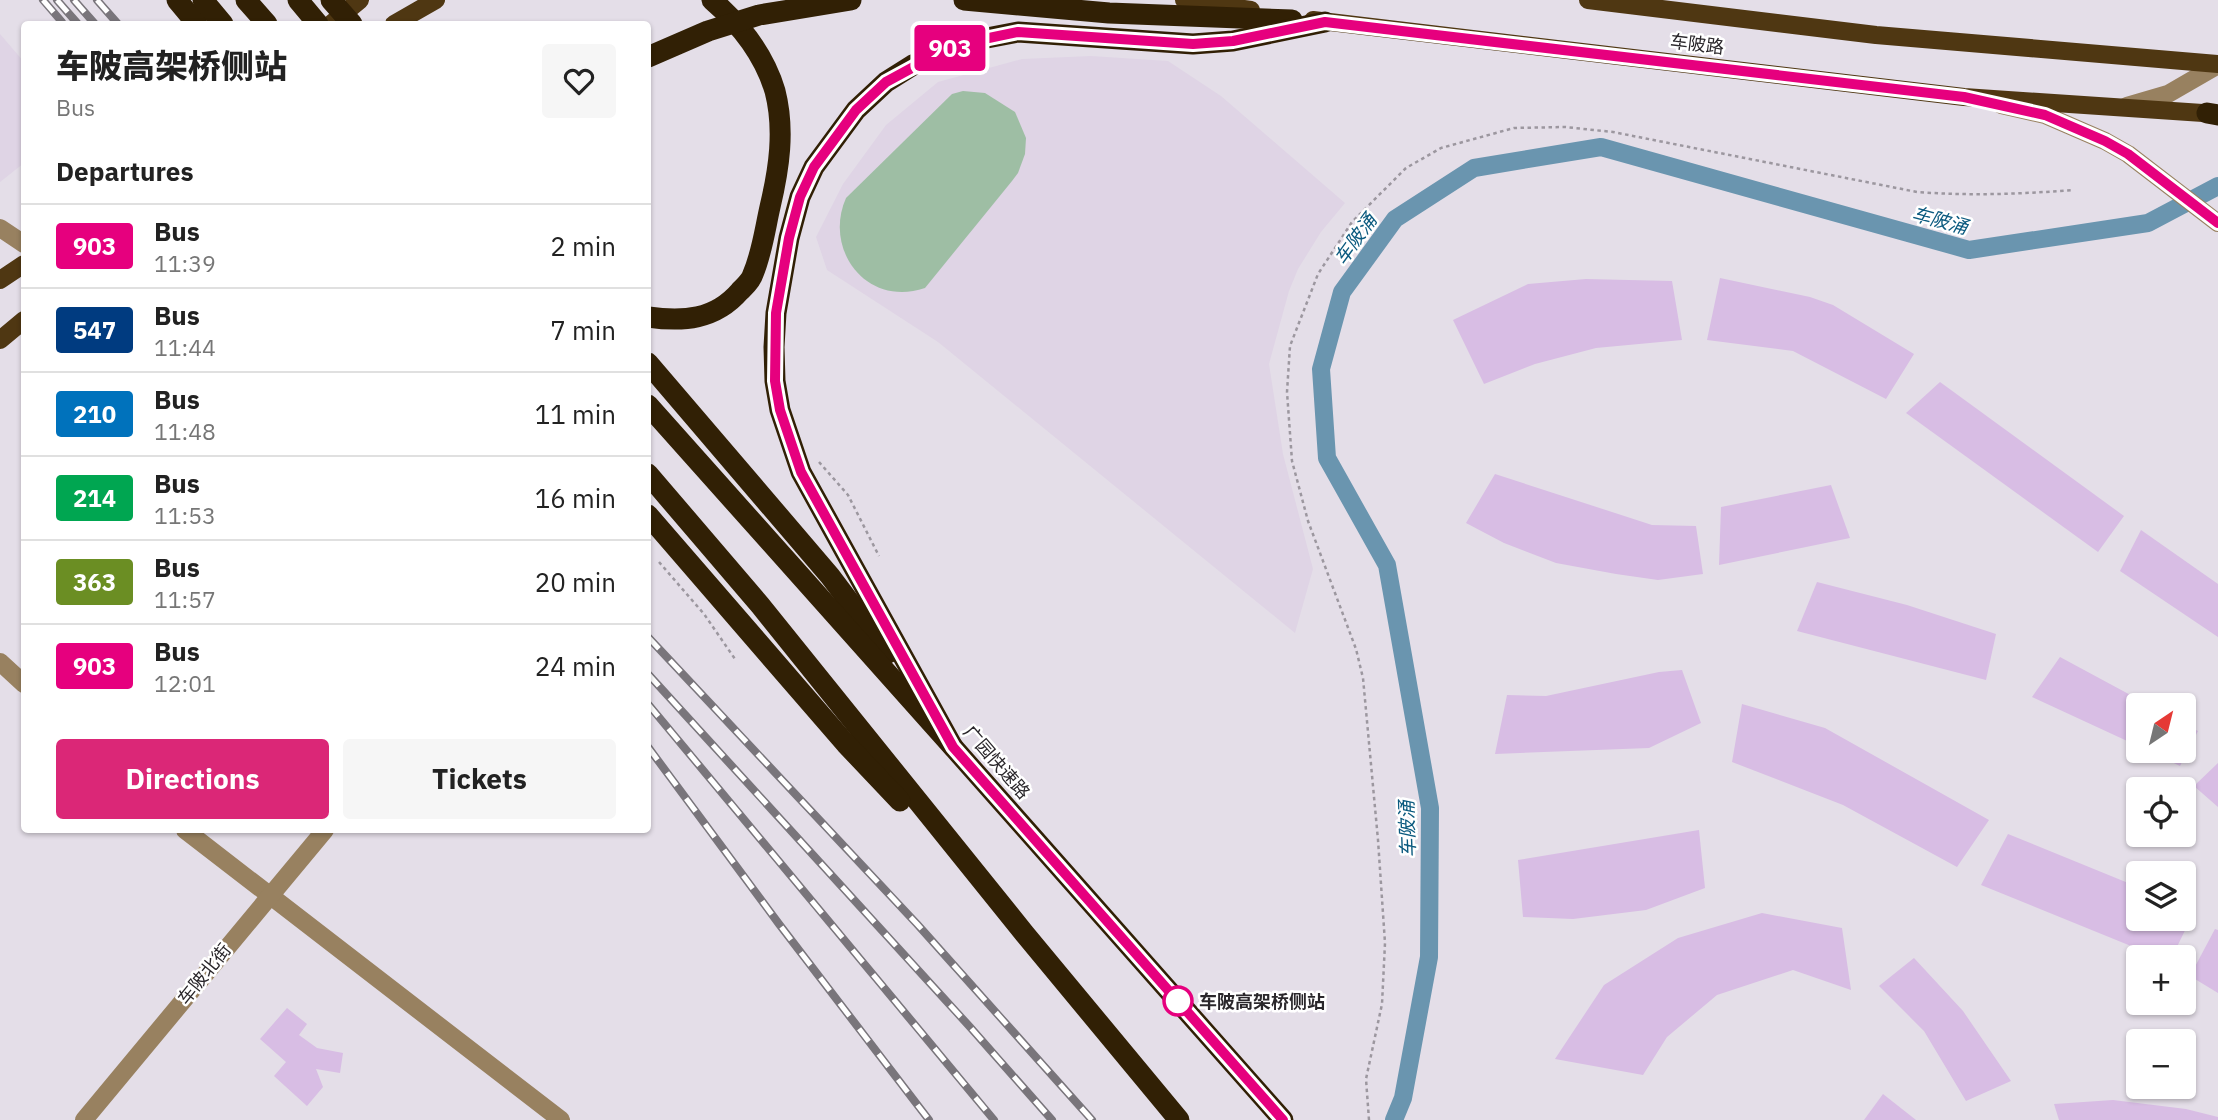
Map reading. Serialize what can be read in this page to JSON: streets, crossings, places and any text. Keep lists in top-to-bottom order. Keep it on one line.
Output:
{"streets":{"highway":["广园快速路"],"main road":["车陂路"],"street":["车陂北街"]},"water":["车陂涌"],"places":["车陂高架桥侧站"],"lines":["bus line 903"],"north":"top right","page":{"on_map":"903","heading":[["车陂高架桥侧站","Bus"],"Departures"],"list":[{"mark":"903","name":"Bus","note":"11:39","value":"2 min"},{"mark":"547","name":"Bus","note":"11:44","value":"7 min"},{"mark":"210","name":"Bus","note":"11:48","value":"11 min"},{"mark":"214","name":"Bus","note":"11:53","value":"16 min"},{"mark":"363","name":"Bus","note":"11:57","value":"20 min"},{"mark":"903","name":"Bus","note":"12:01","value":"24 min"}],"map_buttons":["+","−"],"buttons":["Directions","Tickets"]}}
